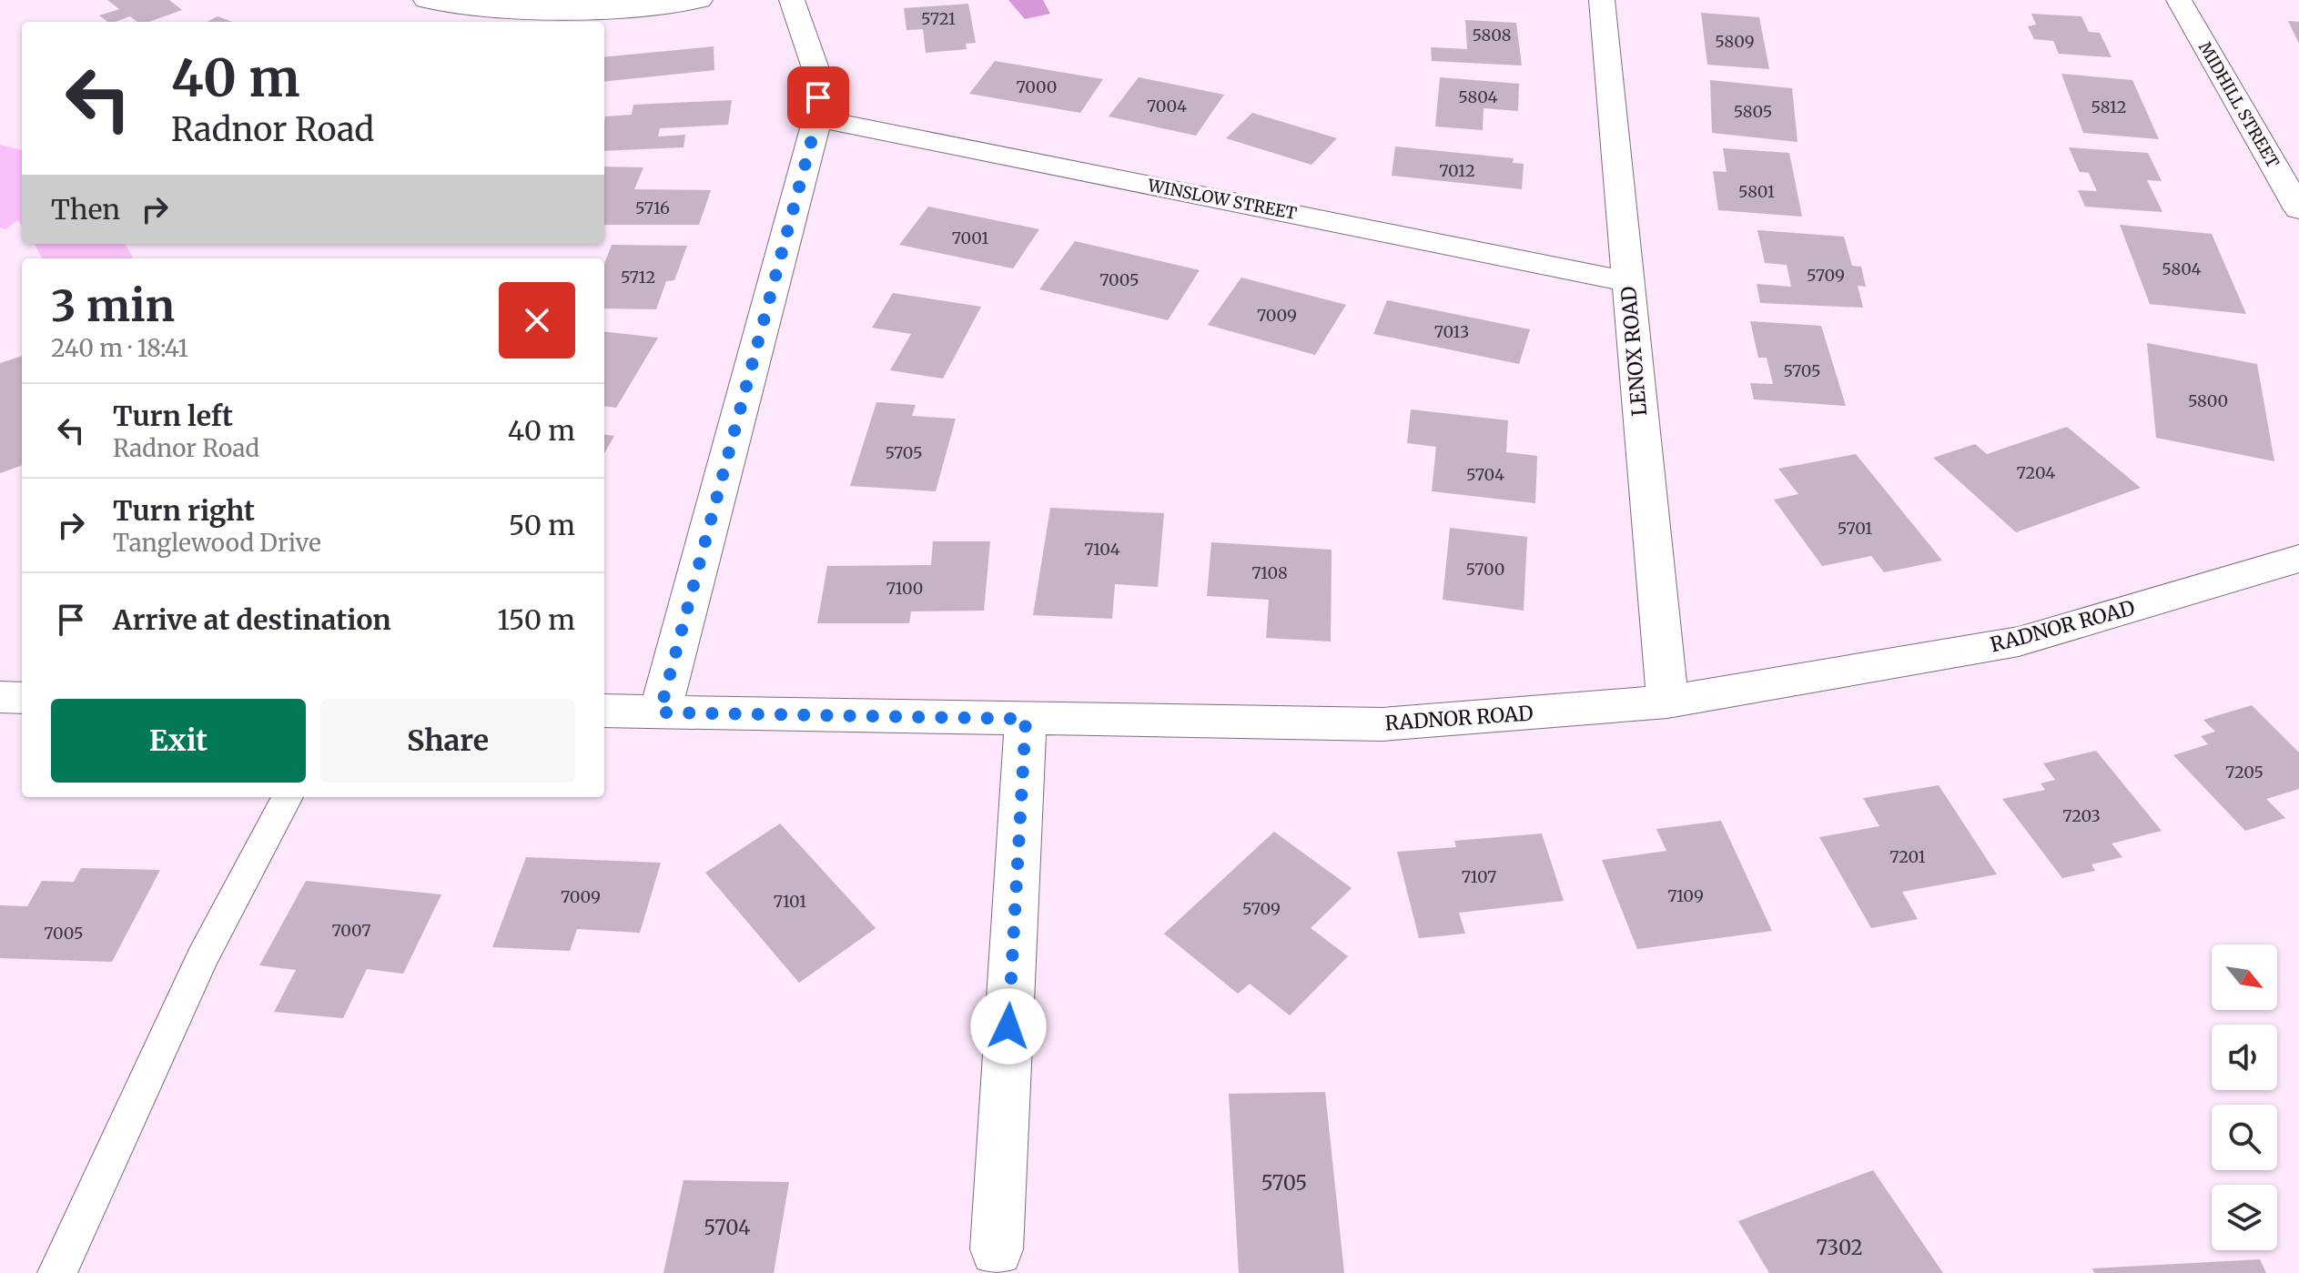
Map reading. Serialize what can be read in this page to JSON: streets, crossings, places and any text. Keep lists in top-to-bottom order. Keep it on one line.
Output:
{"streets":{"street":["MIDHILL STREET","WINSLOW STREET","LENOX ROAD","RADNOR ROAD"]},"crossings":[["WINSLOW STREET","LENOX ROAD"],["LENOX ROAD","RADNOR ROAD"]],"house_numbers":["5721","5808","5809","7000","5804","7004","5812","5805","7012","5801","5716","7001","5804","5709","5712","7005","7009","7013","5705","5800","5705","7204","5704","5701","7104","5700","7108","7100","7205","7203","7201","7107","7109","7009","7101","5709","7007","7005","5705","5704","7302"],"north":"bottom right","page":{"turn":["40 m","Radnor Road"],"then":"Then","heading":["3 min","240 m · 18:41"],"list":[{"name":"Turn left","note":"Radnor Road","value":"40 m"},{"name":"Turn right","note":"Tanglewood Drive","value":"50 m"},{"name":"Arrive at destination","value":"150 m"}],"buttons":["Exit","Share"]}}
